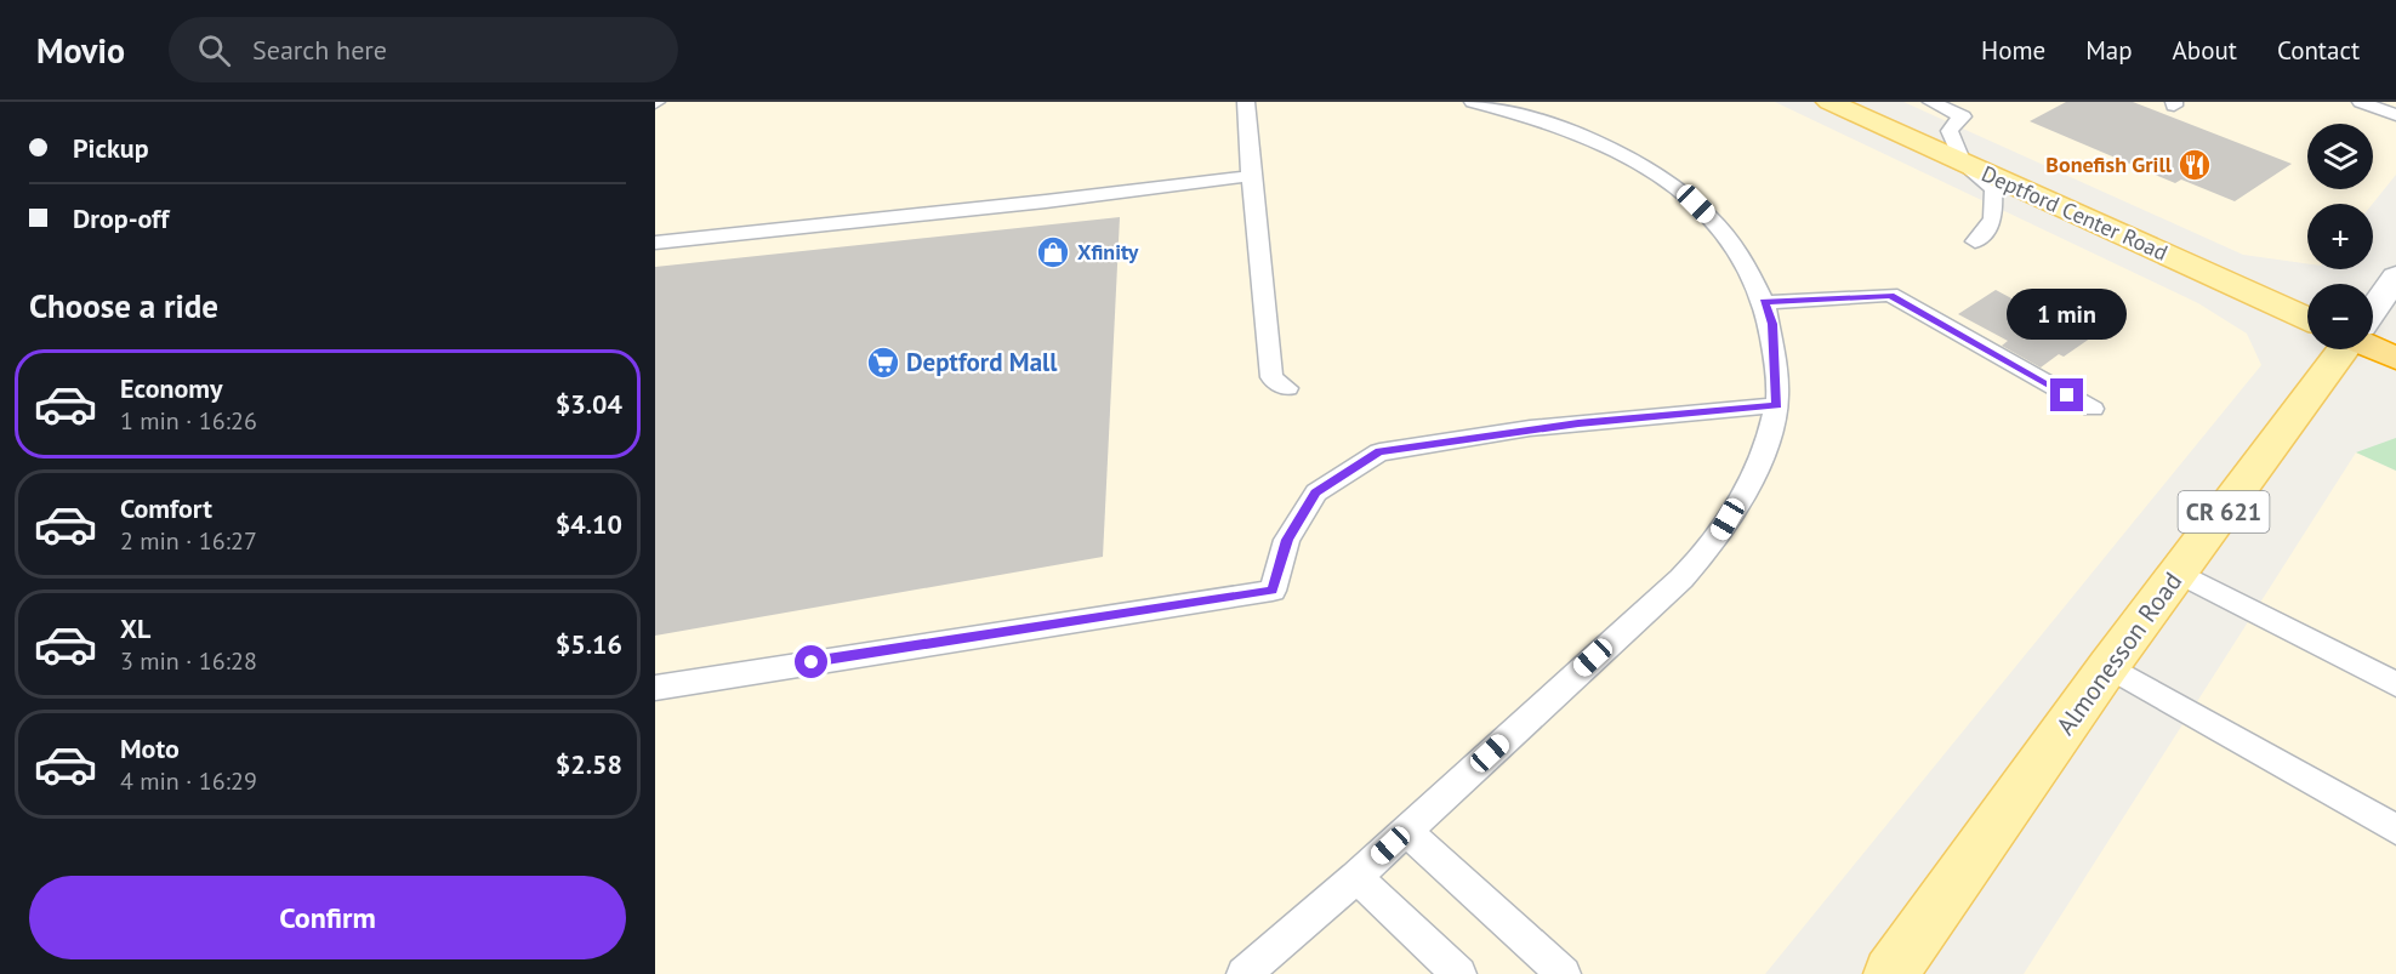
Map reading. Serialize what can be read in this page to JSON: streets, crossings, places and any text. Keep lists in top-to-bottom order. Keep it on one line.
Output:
{"streets":{"main road":["Deptford Center Road","CR 621","Almonesson Road"]},"places":{"restaurant":["Bonefish Grill"],"shop":["Xfinity"],"supermarket":["Deptford Mall"]},"page":{"header":"Movio","search":"Search here","nav":["Home","Map","About","Contact"],"banner":["Pickup","Drop-off"],"map_buttons":["+","−"],"heading":"Choose a ride","bubble":"1 min","list":[{"name":"Economy","note":"1 min · 16:26","value":"$3.04"},{"name":"Comfort","note":"2 min · 16:27","value":"$4.10"},{"name":"XL","note":"3 min · 16:28","value":"$5.16"},{"name":"Moto","note":"4 min · 16:29","value":"$2.58"}],"buttons":"Confirm"}}
